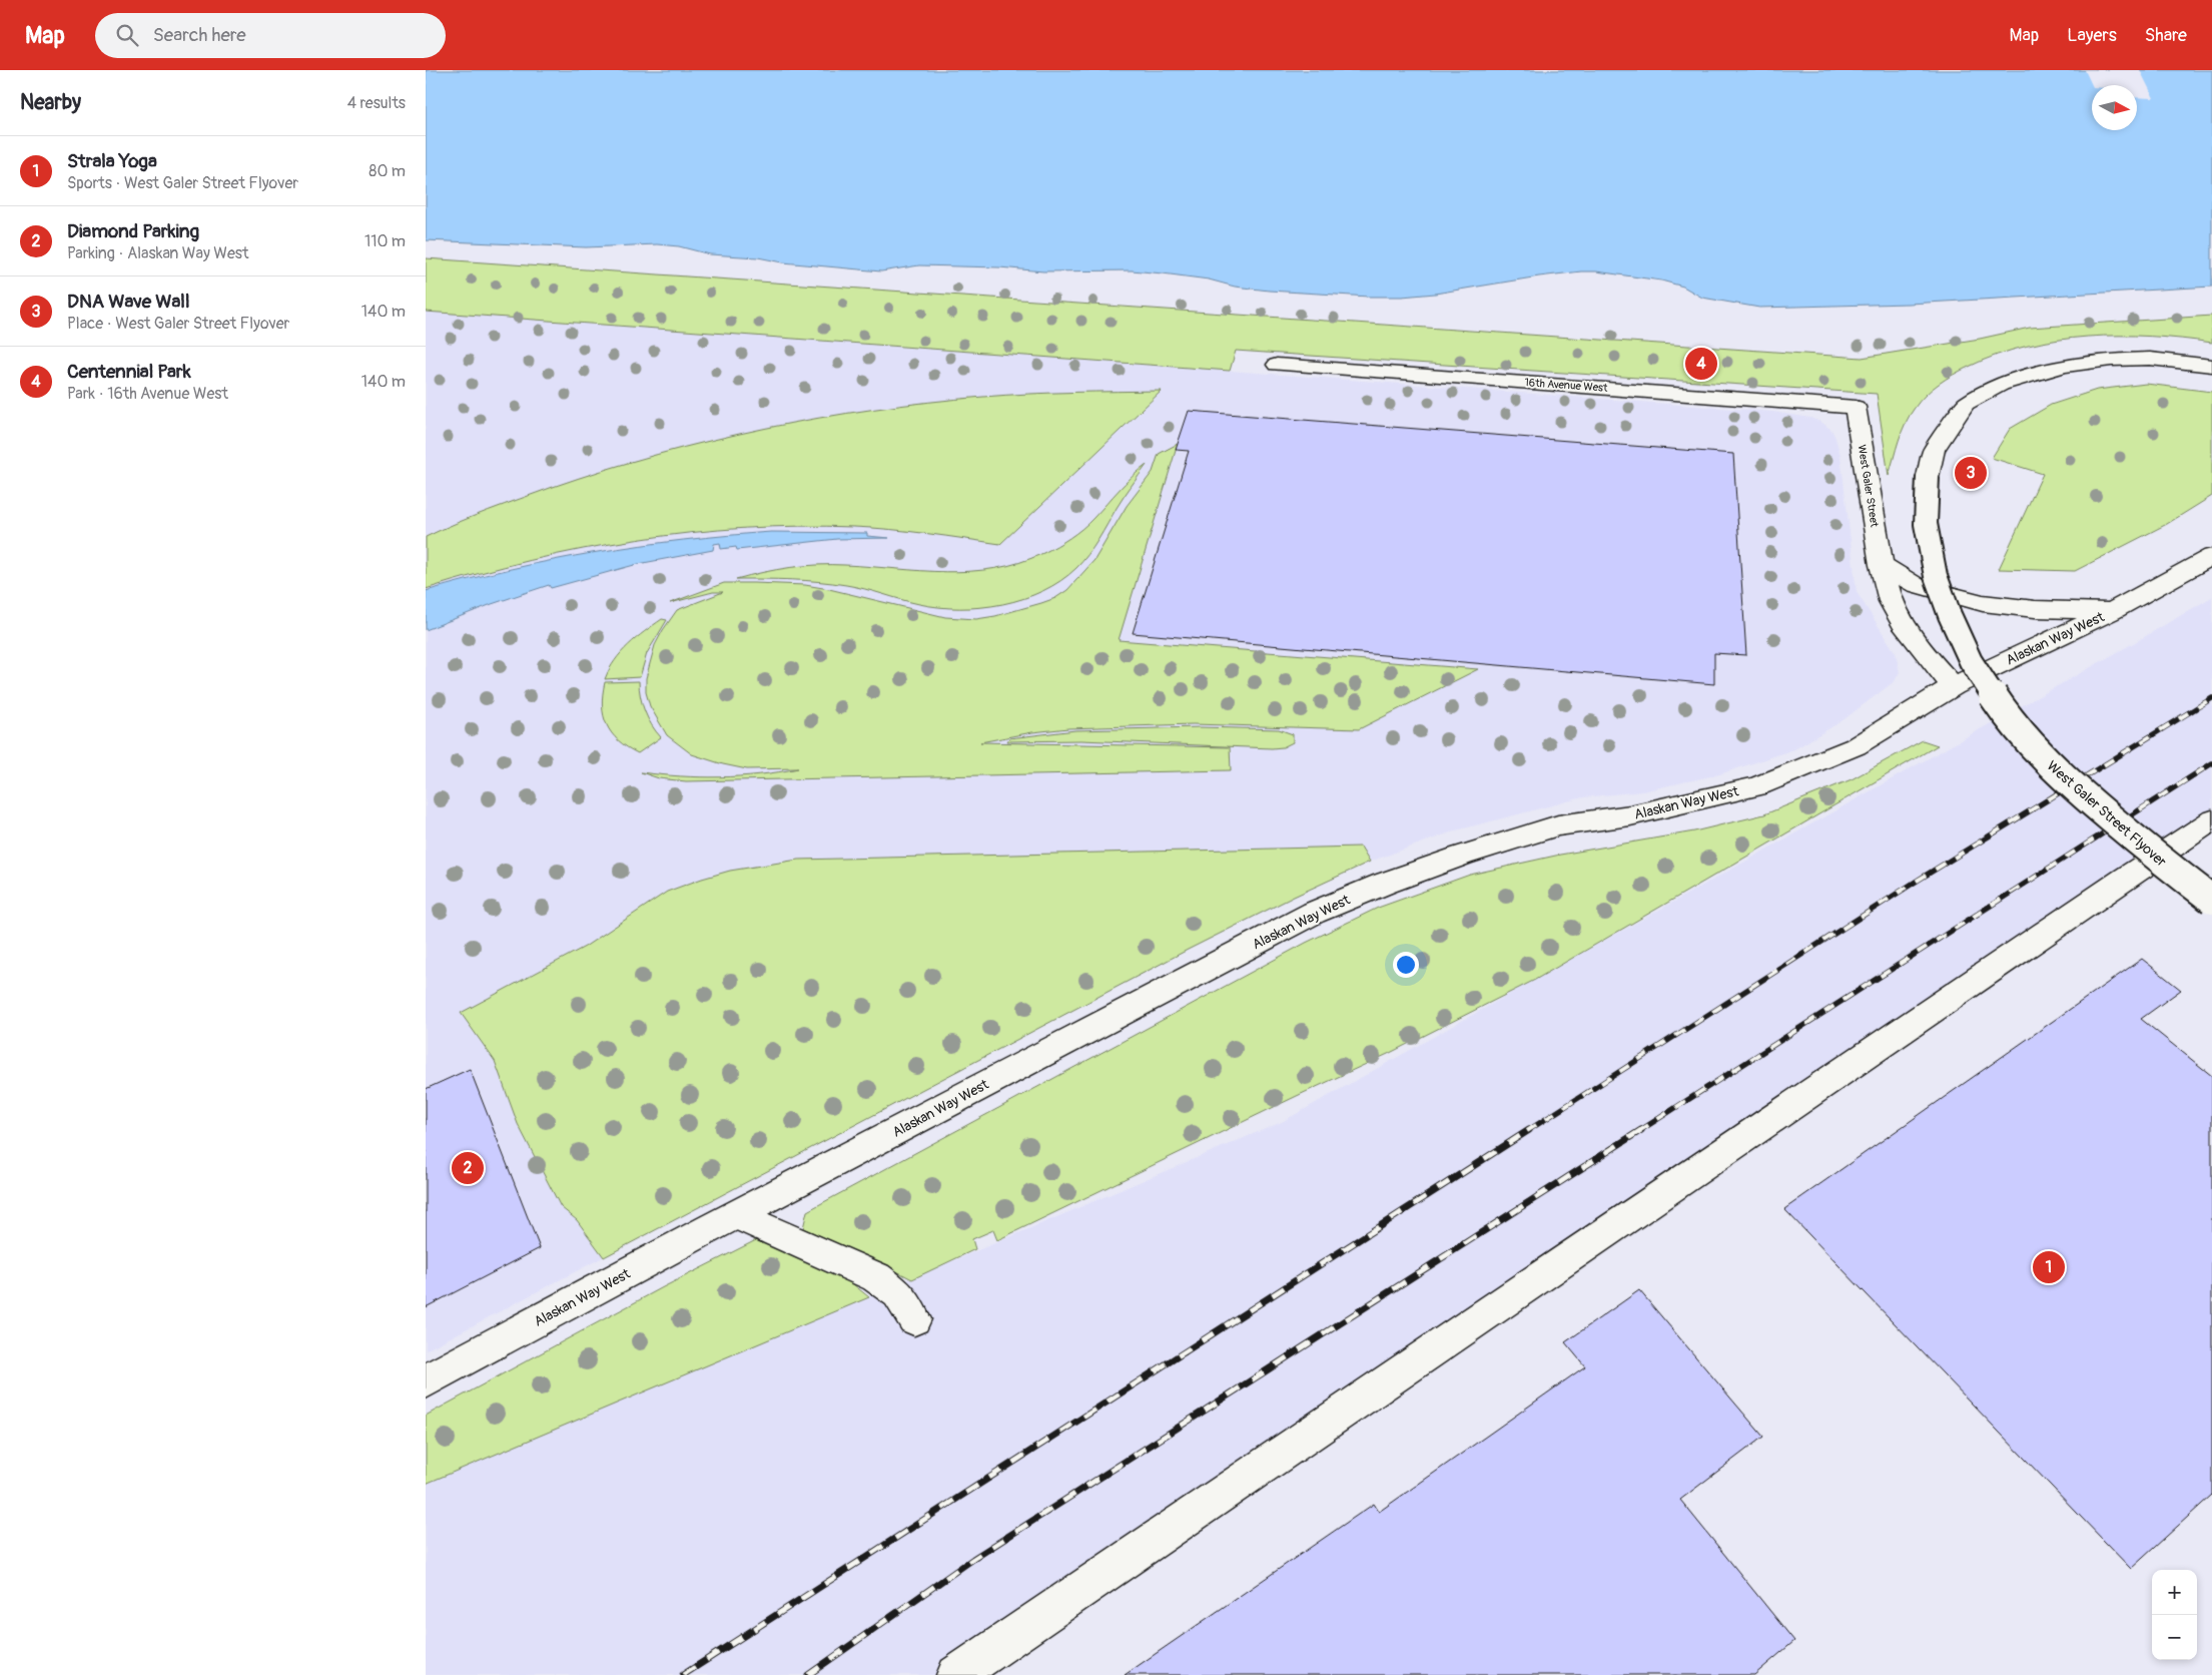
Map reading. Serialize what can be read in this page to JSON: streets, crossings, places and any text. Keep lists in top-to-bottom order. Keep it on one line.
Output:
{"streets":{"street":["16th Avenue West","West Galer Street","Alaskan Way West","West Galer Street Flyover"]},"crossings":[["16th Avenue West","West Galer Street"],["West Galer Street","Alaskan Way West"]],"north":"right","page":{"header":"Map","search":"Search here","nav":["Map","Layers","Share"],"heading":["Nearby","4 results"],"list":[{"mark":"1","name":"Strala Yoga","note":"Sports · West Galer Street Flyover","value":"80 m"},{"mark":"2","name":"Diamond Parking","note":"Parking · Alaskan Way West","value":"110 m"},{"mark":"3","name":"DNA Wave Wall","note":"Place · West Galer Street Flyover","value":"140 m"},{"mark":"4","name":"Centennial Park","note":"Park · 16th Avenue West","value":"140 m"}],"pins":["4","3","2","1"],"map_buttons":["+","−"]}}
